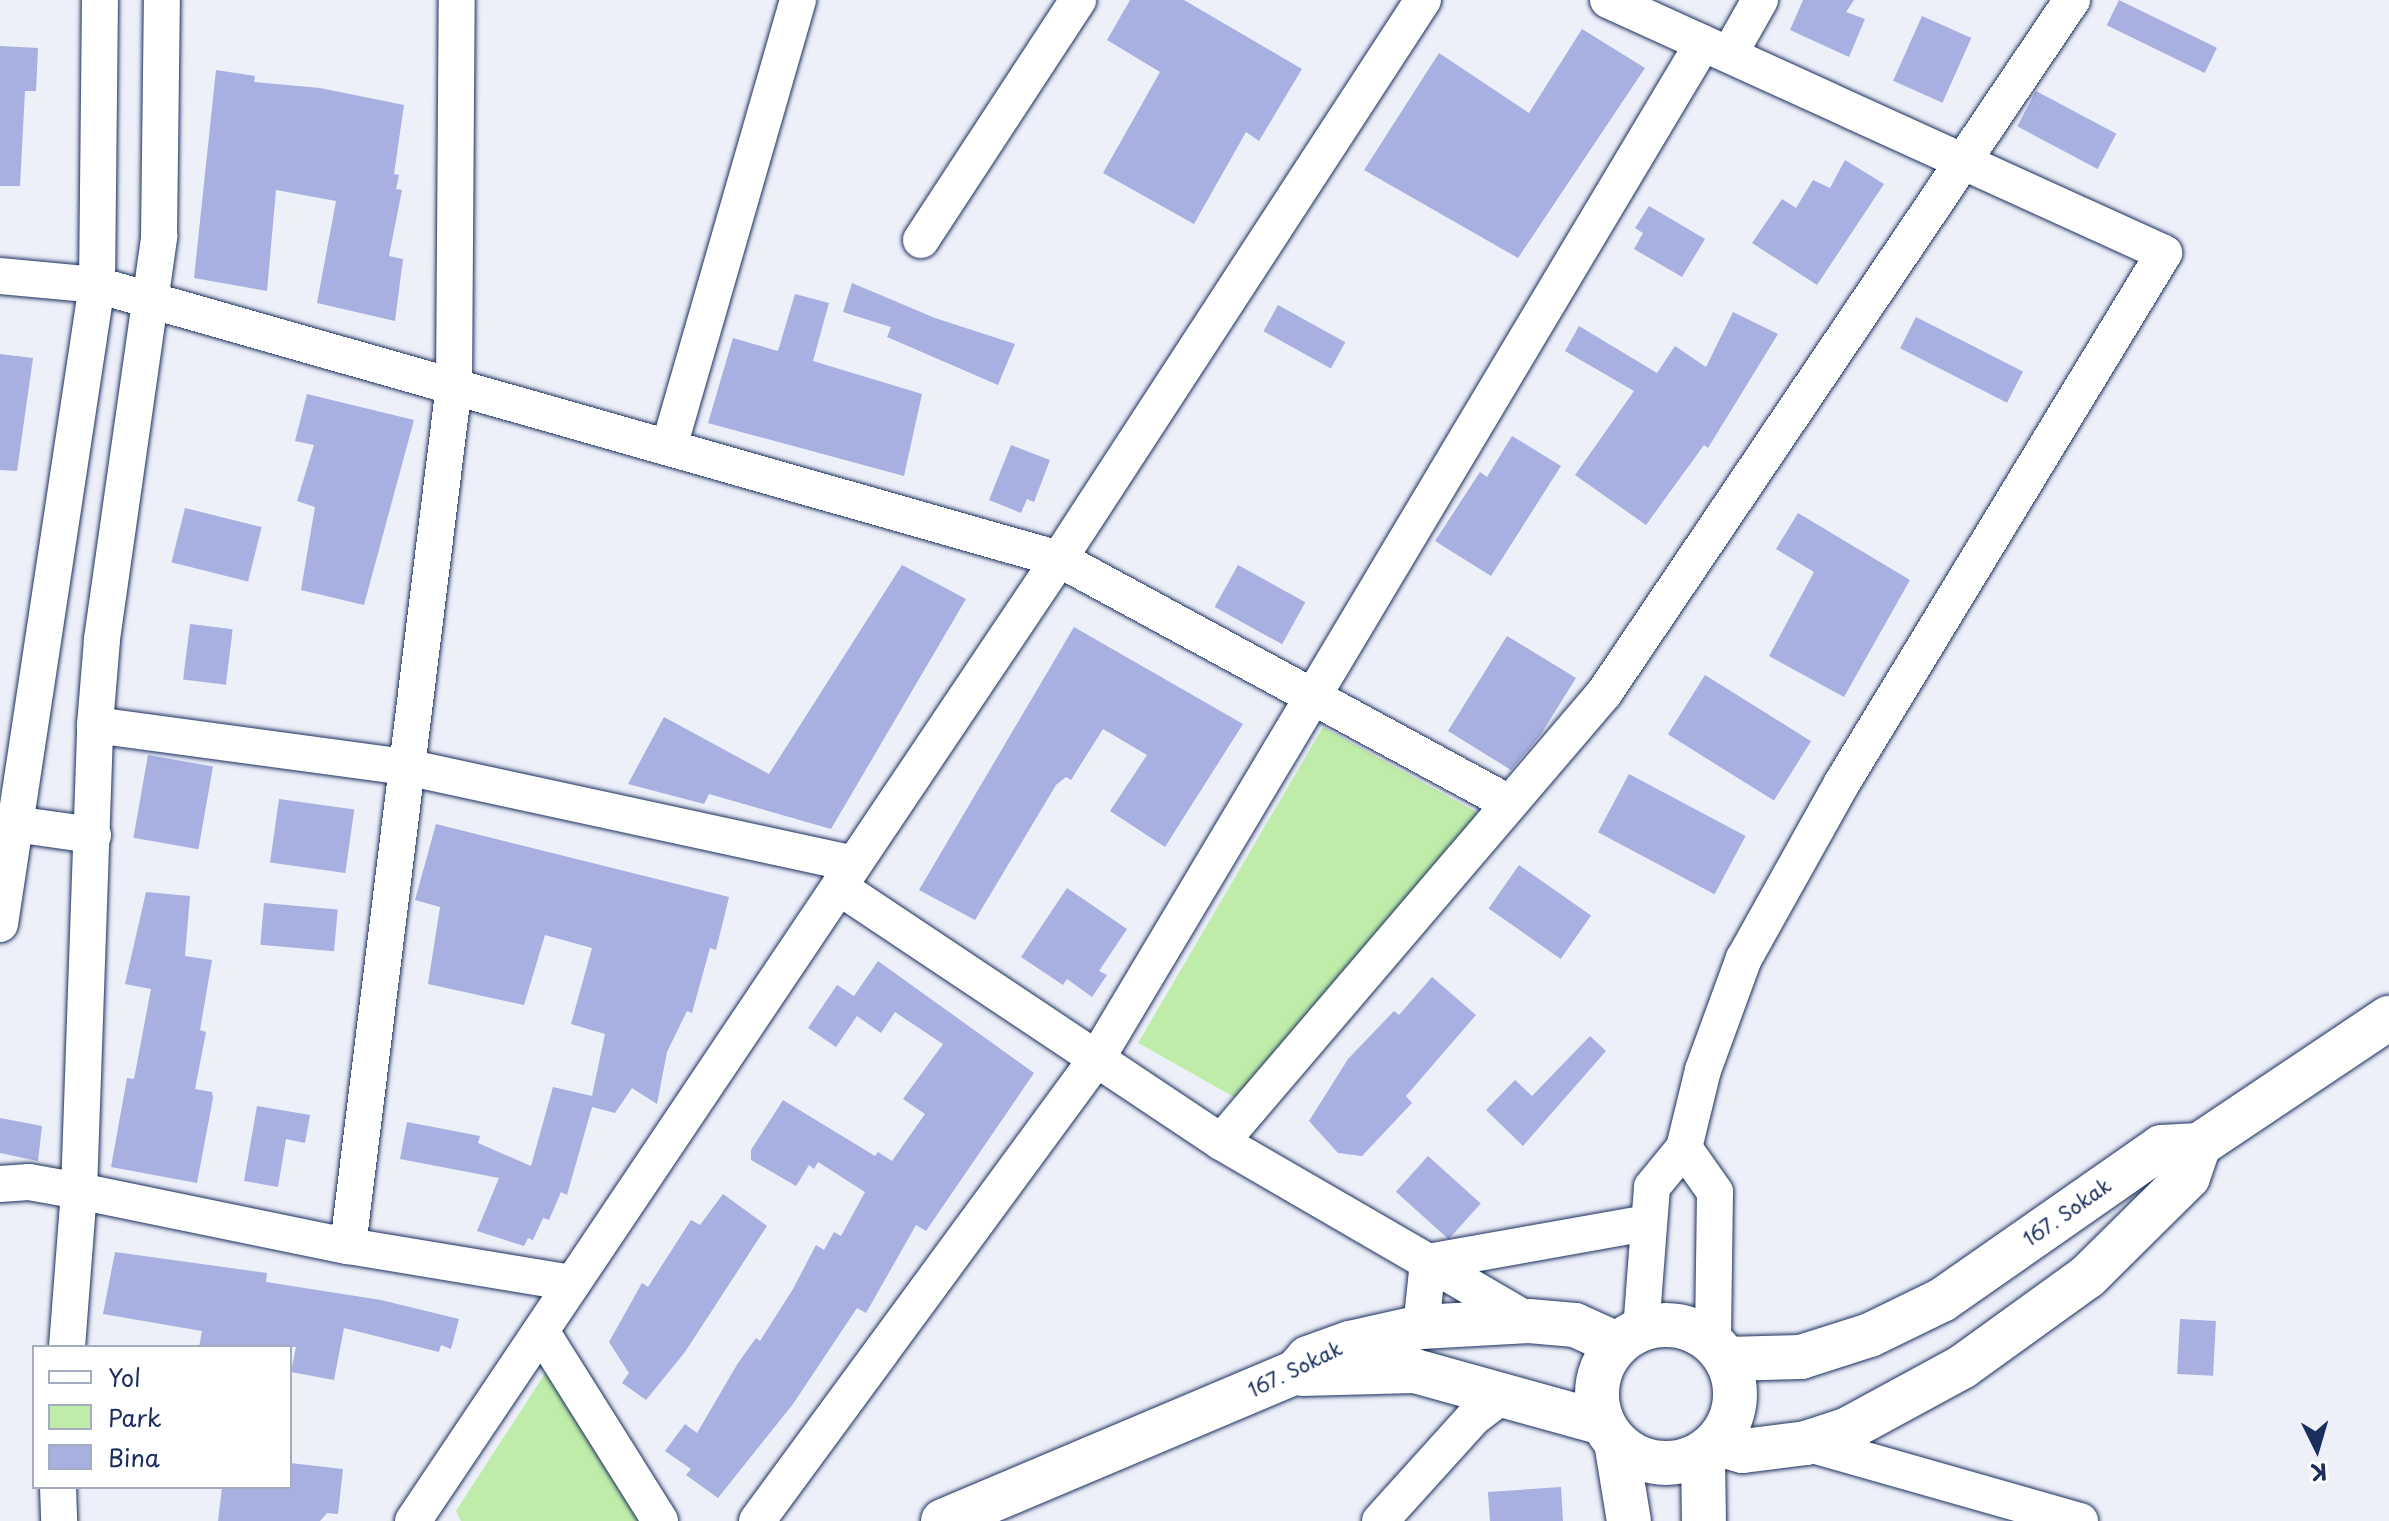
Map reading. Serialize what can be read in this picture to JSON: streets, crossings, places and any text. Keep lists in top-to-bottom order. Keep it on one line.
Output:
{"streets":{"street":["167. Sokak"]},"legend":["Yol","Park","Bina"],"north":"bottom"}
